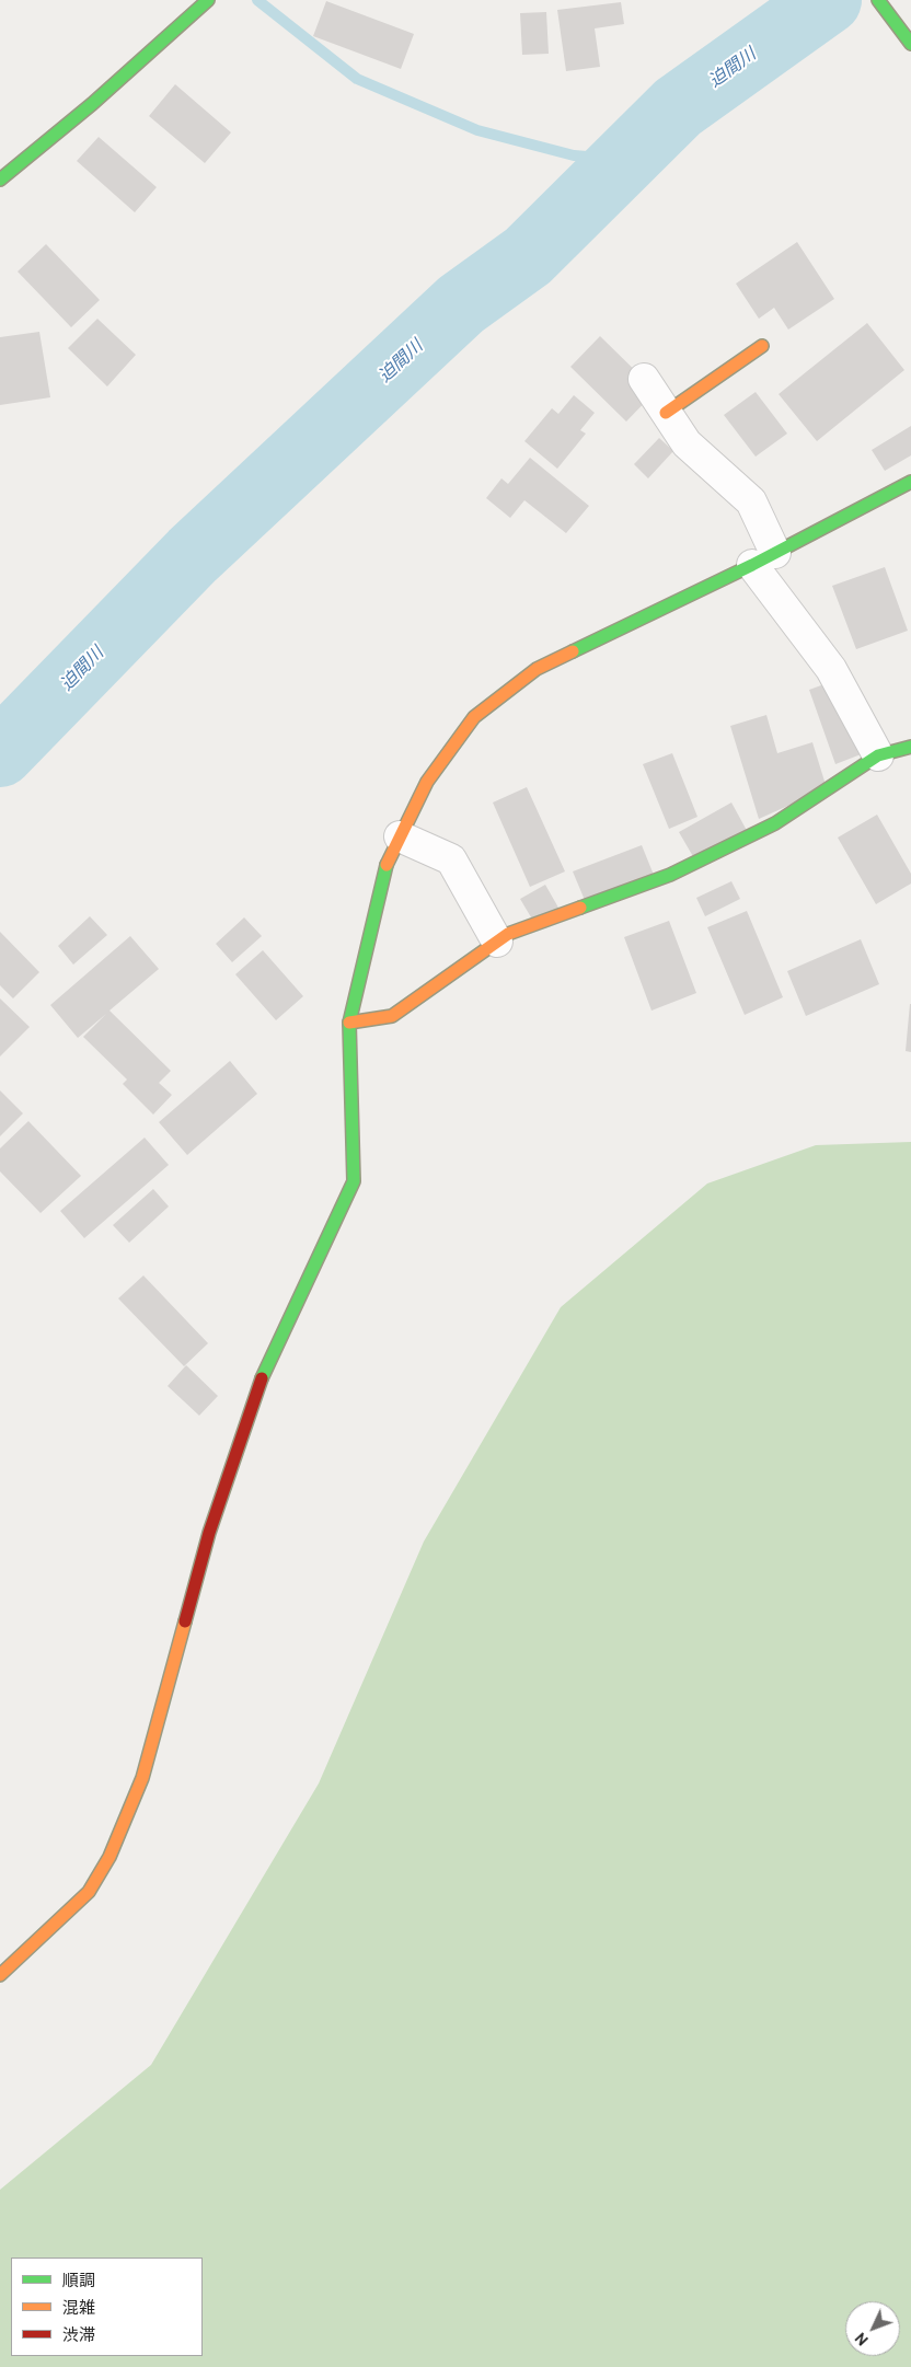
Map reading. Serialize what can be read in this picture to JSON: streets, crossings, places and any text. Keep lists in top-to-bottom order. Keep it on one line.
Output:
{"water":["迫間川"],"legend":["順調","混雑","渋滞"],"north":"bottom left"}
